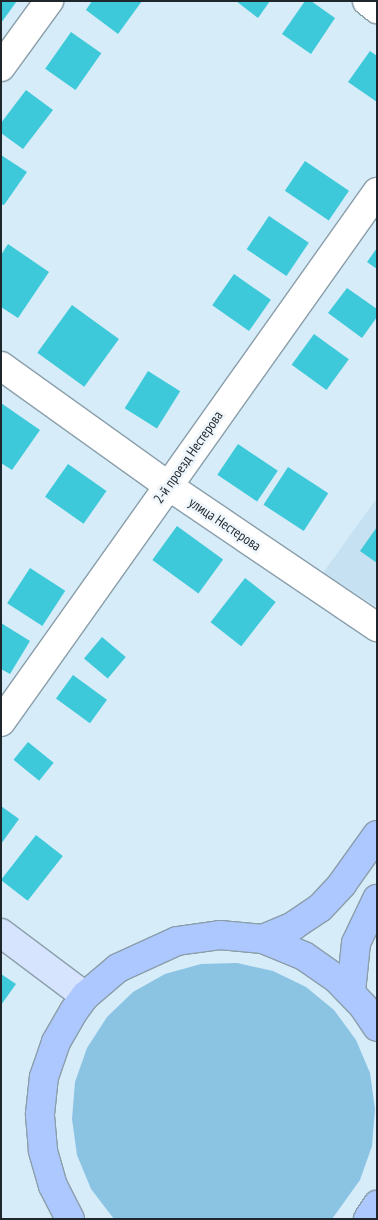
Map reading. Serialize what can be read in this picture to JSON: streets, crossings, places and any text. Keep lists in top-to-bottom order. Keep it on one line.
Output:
{"streets":{"street":["2-й проезд Нестерова","улица Нестерова"]},"crossings":[["2-й проезд Нестерова","улица Нестерова"]]}
